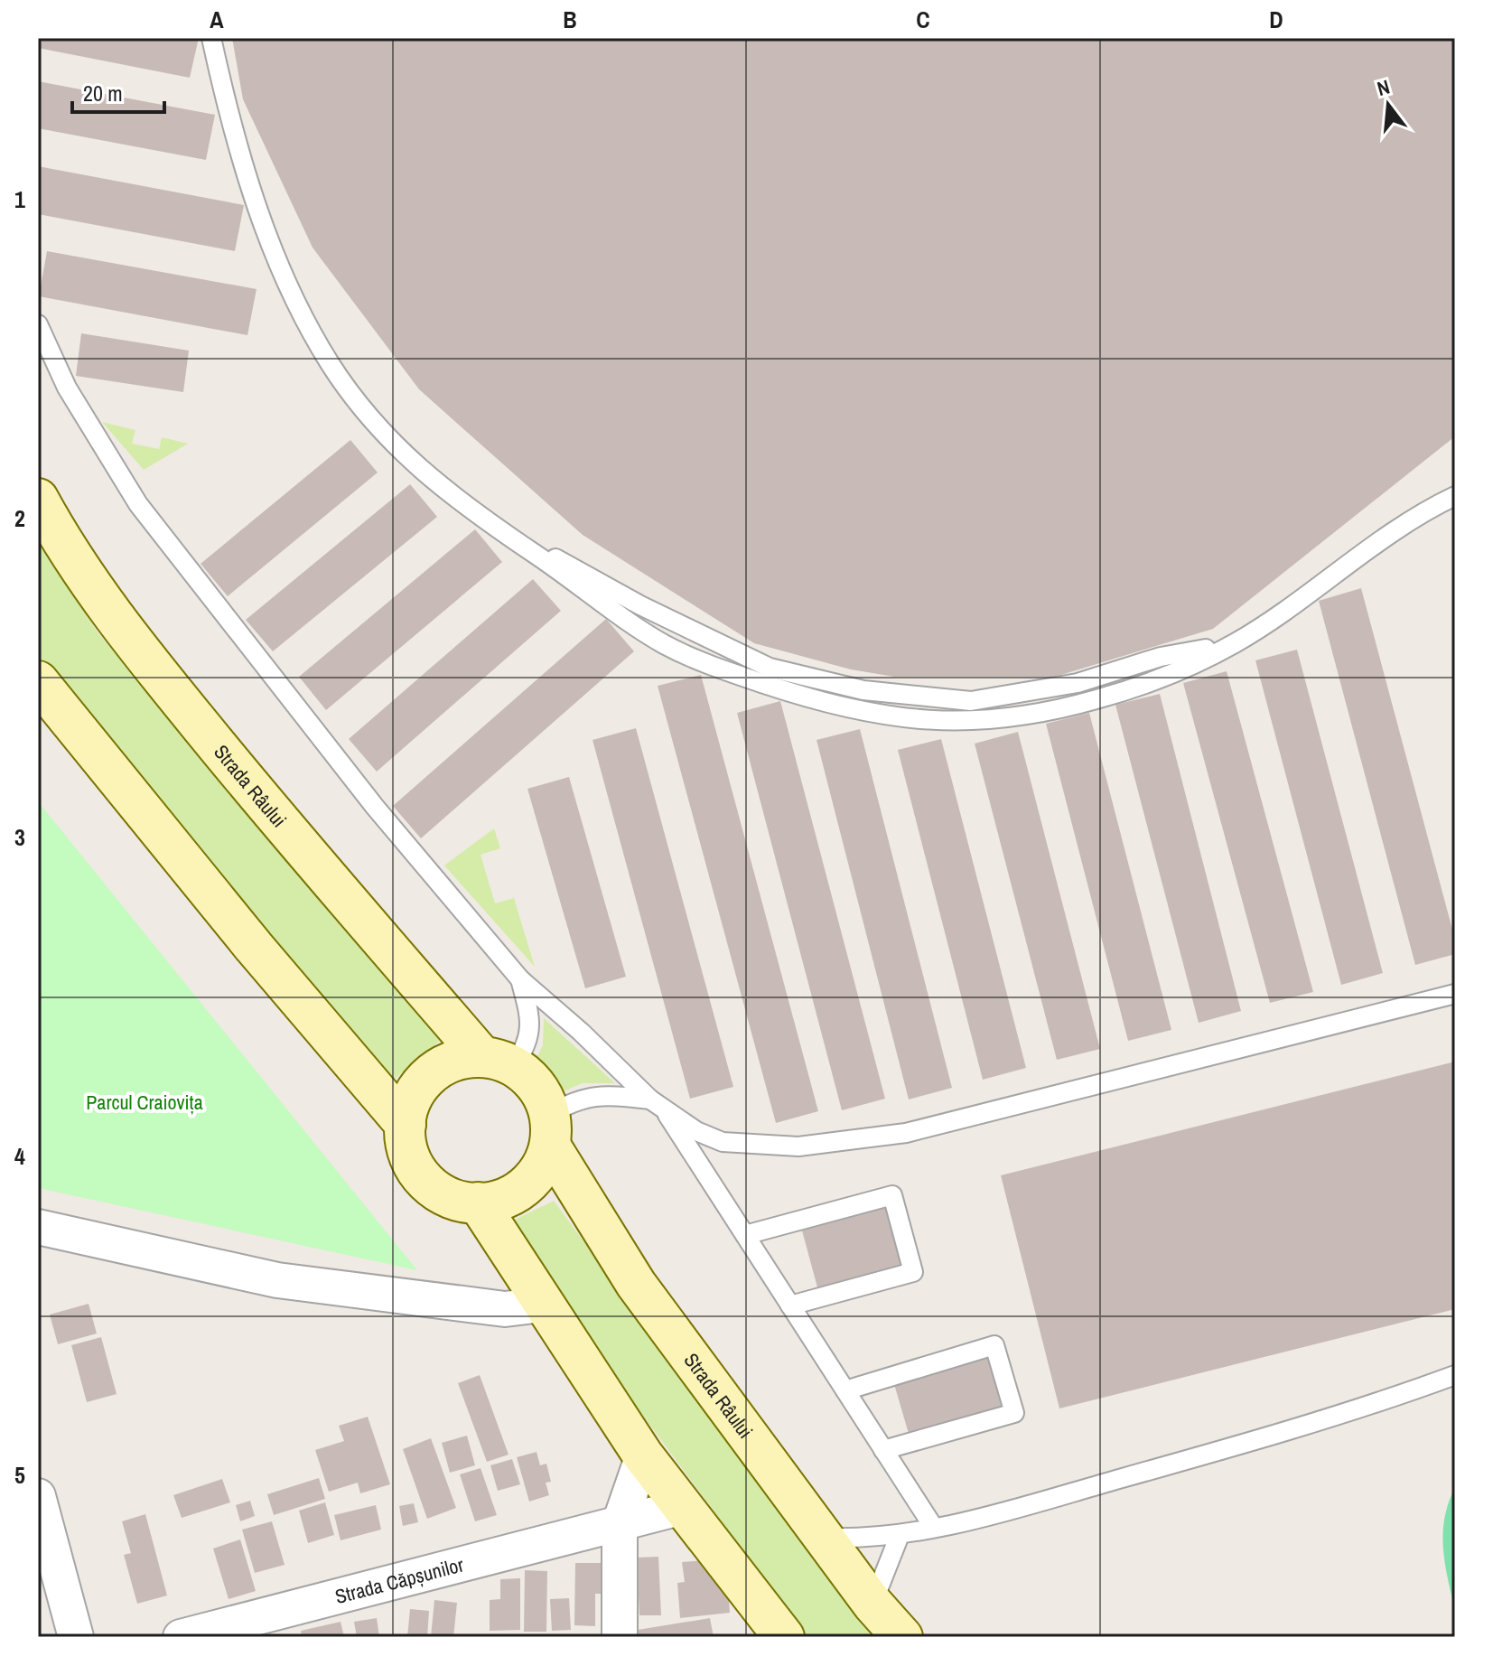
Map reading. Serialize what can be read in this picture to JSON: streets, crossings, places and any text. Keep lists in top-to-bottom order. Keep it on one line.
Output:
{"streets":{"main road":["Strada Râului"],"street":["Strada Căpșunilor"]},"parks":["Parcul Craiovița"],"scale_bar":"20 m","north":"top","grid":{"columns":["A","B","C","D"],"rows":["1","2","3","4","5"]}}
